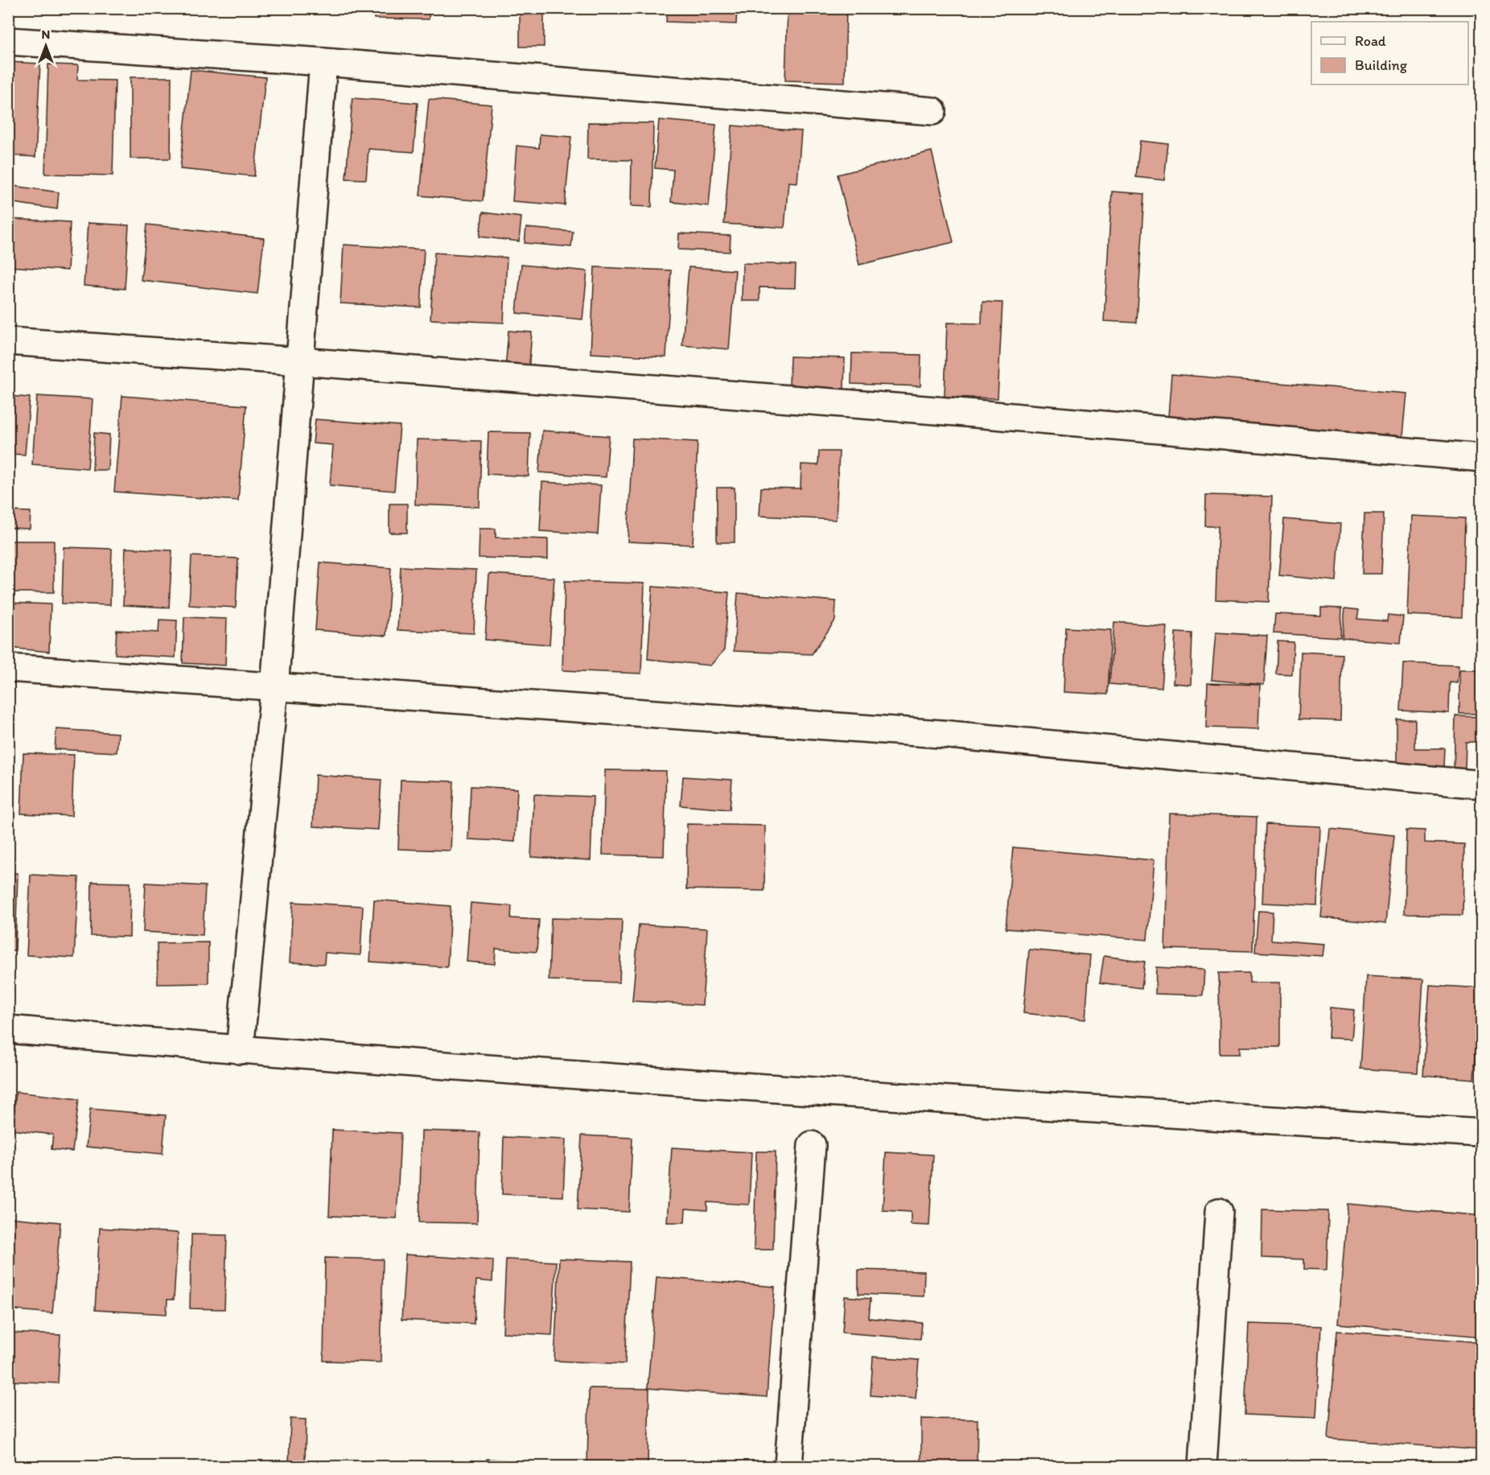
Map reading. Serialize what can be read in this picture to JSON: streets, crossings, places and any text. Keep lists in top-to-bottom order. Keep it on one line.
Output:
{"legend":["Road","Building"],"north":"top"}
